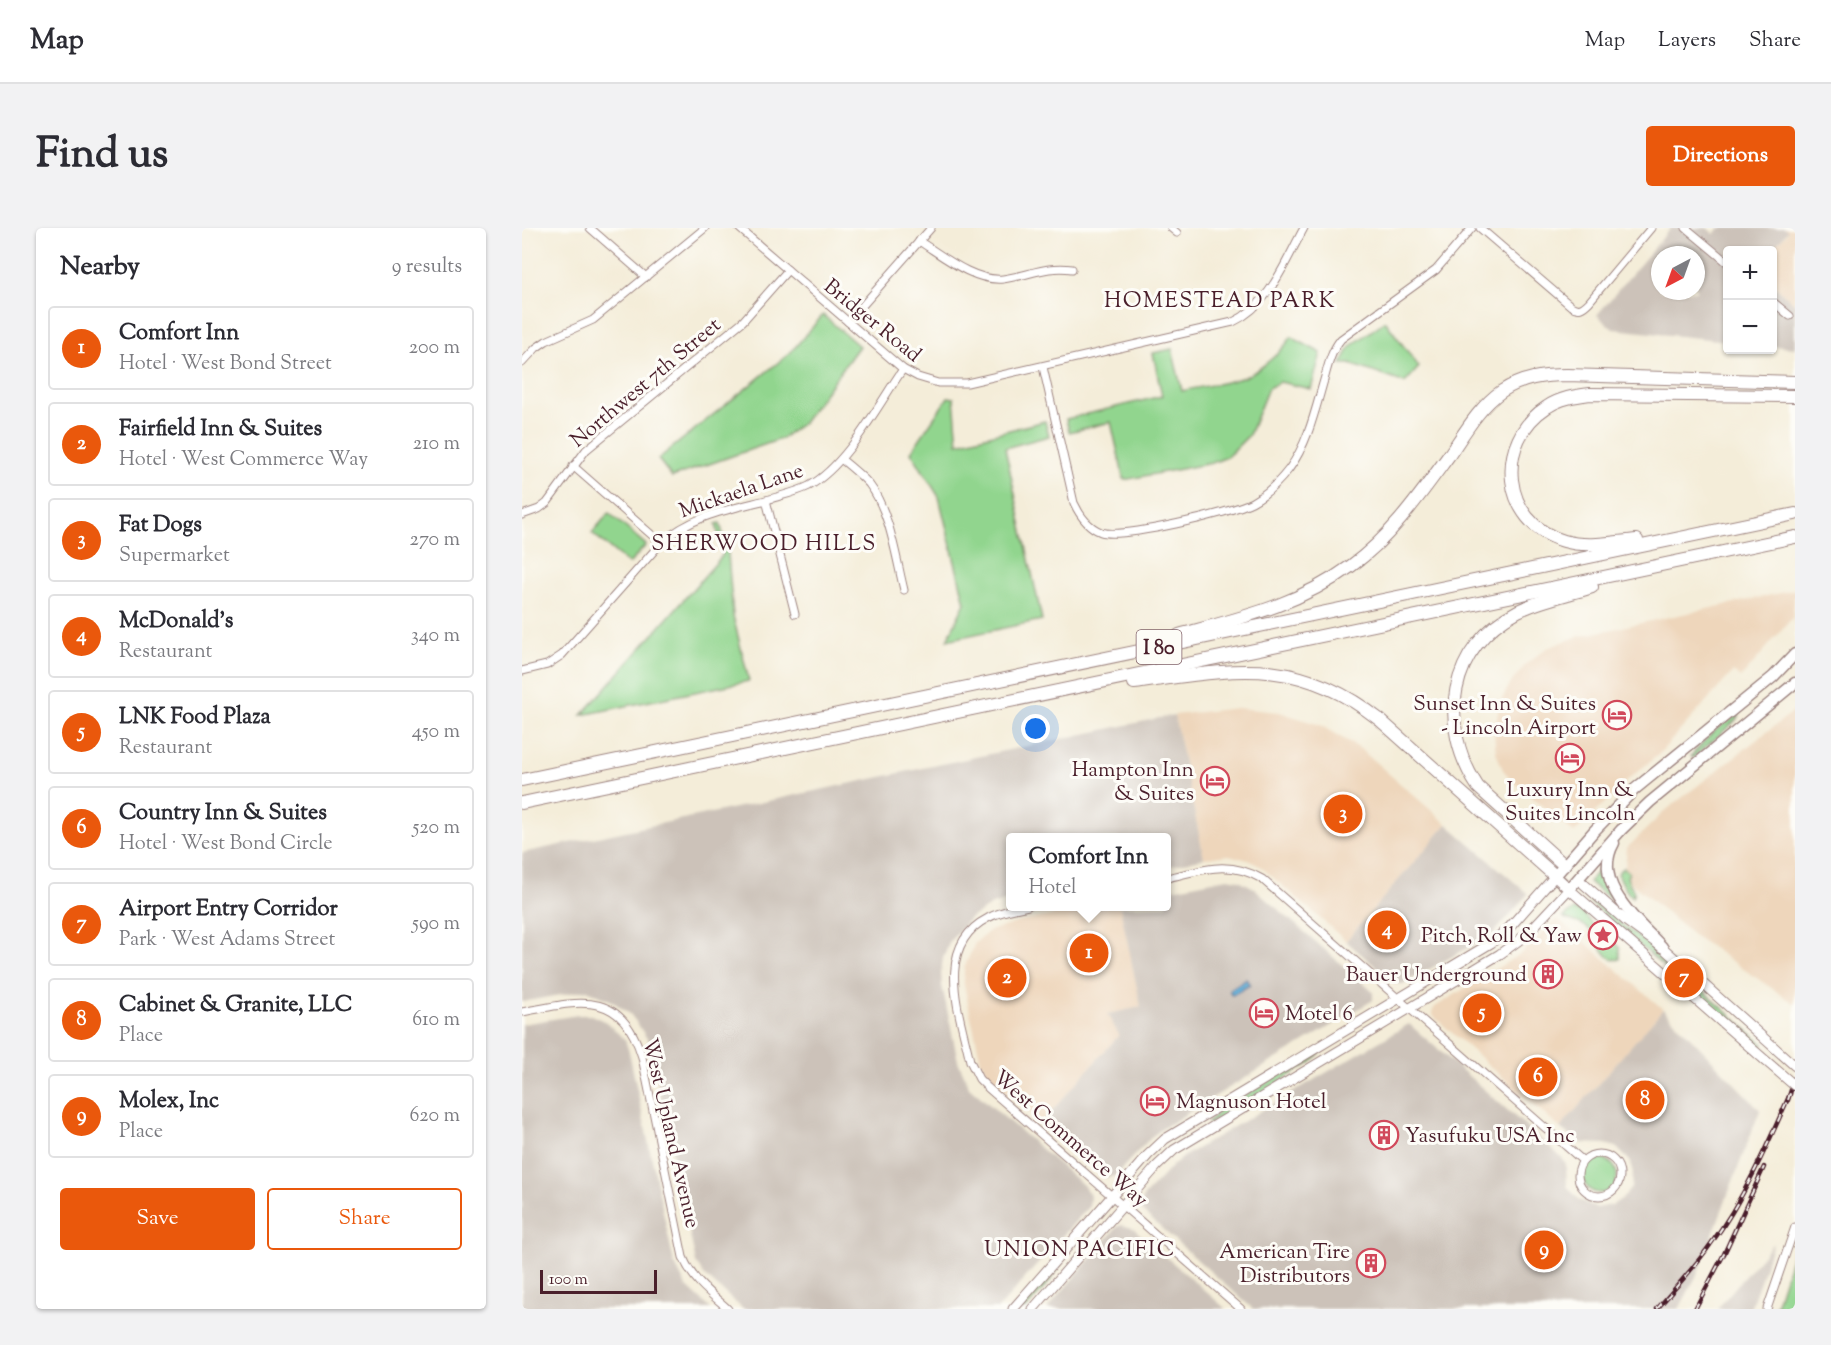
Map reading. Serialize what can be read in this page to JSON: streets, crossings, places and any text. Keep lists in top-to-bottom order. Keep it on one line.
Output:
{"streets":{"highway":["I 80"],"street":["Bridger Road","Northwest 7th Street","Mickaela Lane","West Upland Avenue","West Commerce Way"]},"crossings":[["Bridger Road","Northwest 7th Street"],["Bridger Road","Mickaela Lane"]],"districts":["HOMESTEAD PARK","SHERWOOD HILLS","UNION PACIFIC"],"places":{"hotel":["Sunset Inn & Suites - Lincoln Airport","Luxury Inn & Suites Lincoln","Hampton Inn & Suites","Motel 6","Magnuson Hotel"],"place":["Pitch, Roll & Yaw"],"building":["Bauer Underground","Yasufuku USA Inc","American Tire Distributors"]},"scale_bar":"100 m","north":"bottom left","page":{"header":"Map","nav":["Map","Layers","Share"],"title":"Find us","buttons":["Directions",["Save","Share"]],"heading":["Nearby","9 results"],"map_buttons":["+","−"],"list":[{"mark":"1","name":"Comfort Inn","note":"Hotel · West Bond Street","value":"200 m"},{"mark":"2","name":"Fairfield Inn & Suites","note":"Hotel · West Commerce Way","value":"210 m"},{"mark":"3","name":"Fat Dogs","note":"Supermarket","value":"270 m"},{"mark":"4","name":"McDonald's","note":"Restaurant","value":"340 m"},{"mark":"5","name":"LNK Food Plaza","note":"Restaurant","value":"450 m"},{"mark":"6","name":"Country Inn & Suites","note":"Hotel · West Bond Circle","value":"520 m"},{"mark":"7","name":"Airport Entry Corridor","note":"Park · West Adams Street","value":"590 m"},{"mark":"8","name":"Cabinet & Granite, LLC","note":"Place","value":"610 m"},{"mark":"9","name":"Molex, Inc","note":"Place","value":"620 m"}],"pins":["3","4","1","2","7","5","6","8","9"],"popup":["Comfort Inn","Hotel"],"scale":"100 m"}}
